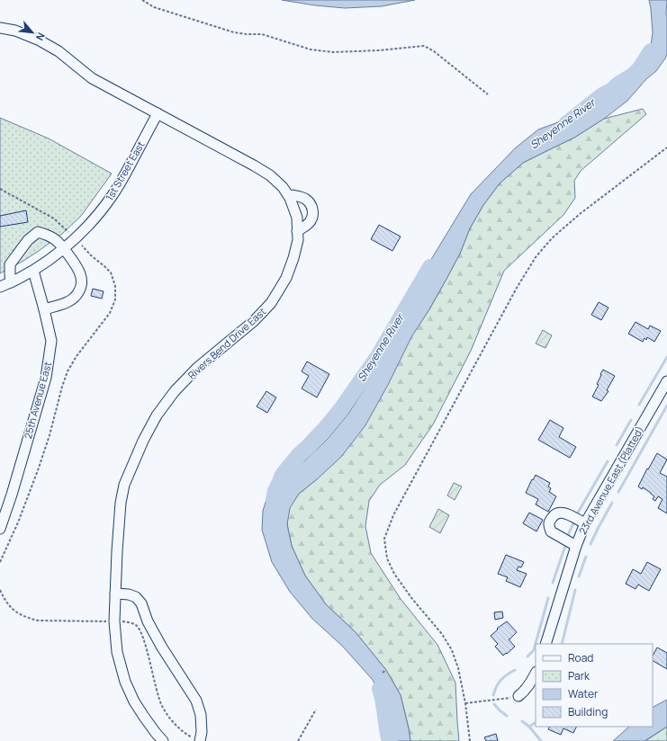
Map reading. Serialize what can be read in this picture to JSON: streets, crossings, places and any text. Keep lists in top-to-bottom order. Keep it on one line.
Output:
{"streets":{"street":["1st Street East","Rivers Bend Drive East","25th Avenue East","23rd Avenue East (Platted)"]},"crossings":[["1st Street East","Rivers Bend Drive East"],["1st Street East","25th Avenue East"]],"water":["Sheyenne River"],"legend":["Road","Park","Water","Building"],"north":"bottom right"}
